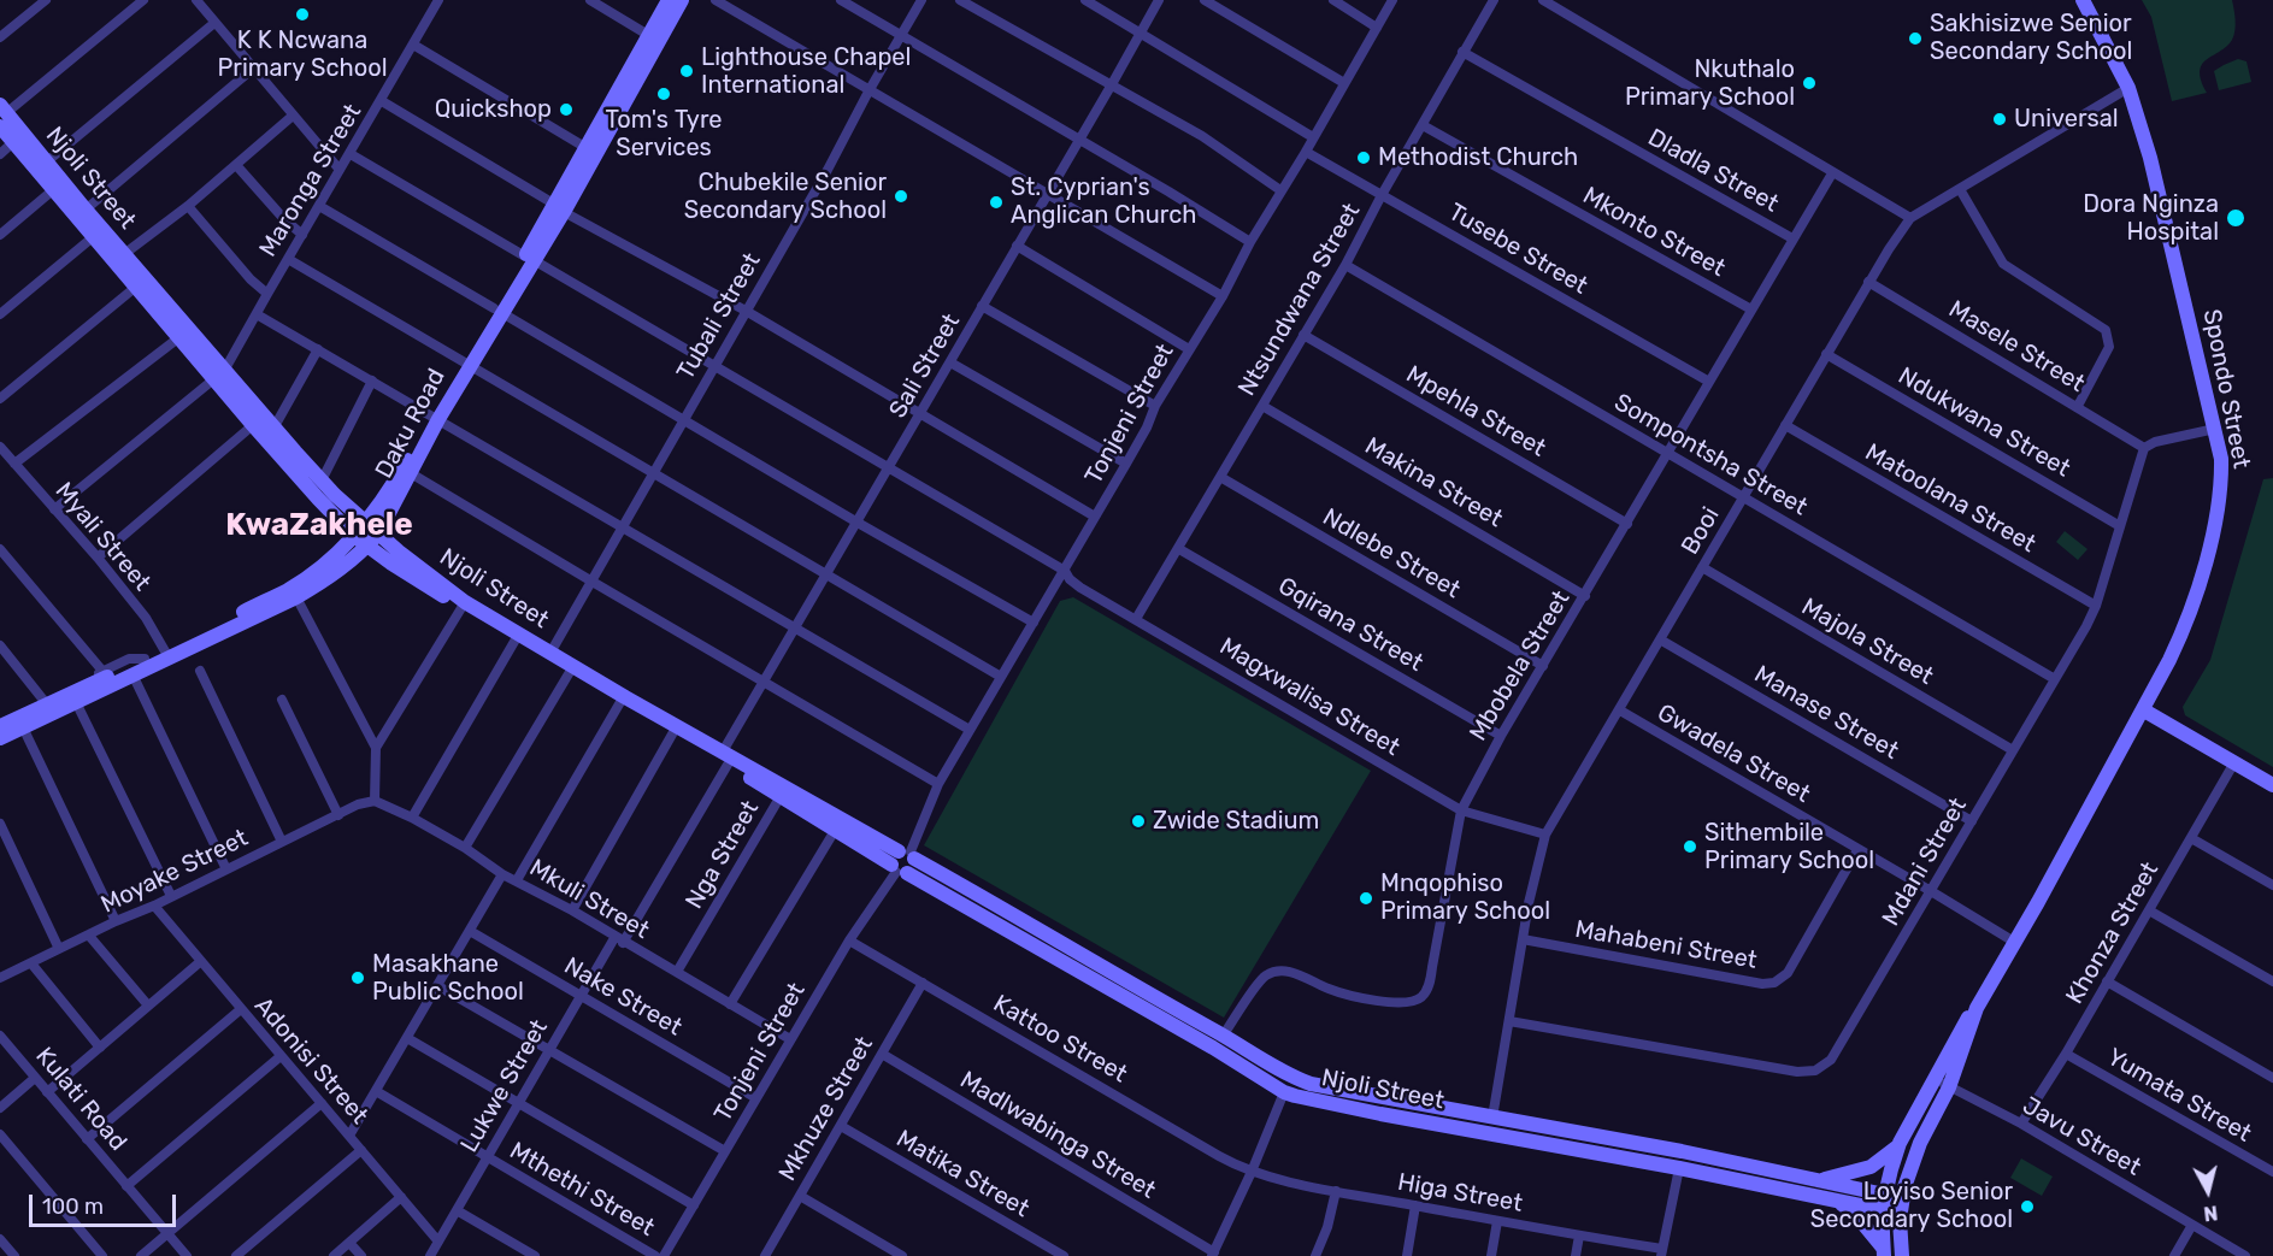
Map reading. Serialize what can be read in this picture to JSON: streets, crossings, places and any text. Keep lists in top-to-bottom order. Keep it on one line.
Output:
{"streets":{"main road":["Njoli Street","Spondo Street","Daku Road"],"street":["Dladla Street","Maronga Street","Mkonto Street","Tusebe Street","Ntsundwana Street","Tubali Street","Masele Street","Sali Street","Mpehla Street","Tonjeni Street","Ndukwana Street","Sompontsha Street","Makina Street","Matoolana Street","Booi","Myali Street","Ndlebe Street","Gqirana Street","Majola Street","Mbobela Street","Magxwalisa Street","Manase Street","Gwadela Street","Nga Street","Mdani Street","Moyake Street","Mkuli Street","Khonza Street","Mahabeni Street","Nake Street","Kattoo Street","Adonisi Street","Lukwe Street","Yumata Street","Kulati Road","Mkhuze Street","Madlwabinga Street","Javu Street","Matika Street","Mthethi Street","Higa Street"]},"crossings":[["Dladla Street","Ntsundwana Street"],["Dladla Street","Mbobela Street"],["Njoli Street","Maronga Street"],["Njoli Street","Tubali Street"],["Njoli Street","Sali Street"],["Njoli Street","Spondo Street"],["Njoli Street","Tonjeni Street"],["Njoli Street","Daku Road"],["Njoli Street","Booi"],["Njoli Street","Mbobela Street"],["Njoli Street","Nga Street"],["Maronga Street","Magxwalisa Street"],["Mkonto Street","Ntsundwana Street"],["Mkonto Street","Mbobela Street"],["Tusebe Street","Ntsundwana Street"],["Tusebe Street","Tonjeni Street"],["Tusebe Street","Mbobela Street"],["Ntsundwana Street","Mpehla Street"],["Ntsundwana Street","Sompontsha Street"],["Ntsundwana Street","Makina Street"],["Ntsundwana Street","Ndlebe Street"],["Ntsundwana Street","Gqirana Street"],["Ntsundwana Street","Magxwalisa Street"],["Tubali Street","Magxwalisa Street"],["Masele Street","Booi"],["Masele Street","Mdani Street"],["Sali Street","Magxwalisa Street"],["Sali Street","Mkuli Street"],["Sali Street","Lukwe Street"],["Spondo Street","Booi"],["Spondo Street","Gwadela Street"],["Spondo Street","Javu Street"],["Mpehla Street","Mbobela Street"],["Tonjeni Street","Magxwalisa Street"],["Tonjeni Street","Mkuli Street"],["Tonjeni Street","Nake Street"],["Tonjeni Street","Kattoo Street"],["Ndukwana Street","Booi"],["Ndukwana Street","Mdani Street"],["Daku Road","Myali Street"],["Daku Road","Magxwalisa Street"],["Sompontsha Street","Booi"],["Sompontsha Street","Mbobela Street"],["Sompontsha Street","Mdani Street"],["Makina Street","Mbobela Street"],["Matoolana Street","Booi"],["Matoolana Street","Mdani Street"],["Booi","Majola Street"],["Booi","Magxwalisa Street"],["Booi","Manase Street"],["Booi","Gwadela Street"],["Booi","Mdani Street"],["Booi","Mahabeni Street"],["Ndlebe Street","Mbobela Street"],["Gqirana Street","Mbobela Street"],["Majola Street","Mdani Street"],["Mbobela Street","Magxwalisa Street"],["Manase Street","Mdani Street"],["Gwadela Street","Mdani Street"],["Gwadela Street","Mahabeni Street"],["Nga Street","Mkuli Street"],["Moyake Street","Mkuli Street"],["Moyake Street","Adonisi Street"],["Mkuli Street","Lukwe Street"],["Khonza Street","Yumata Street"],["Khonza Street","Javu Street"],["Nake Street","Lukwe Street"],["Kattoo Street","Mkhuze Street"],["Kattoo Street","Higa Street"],["Adonisi Street","Lukwe Street"],["Lukwe Street","Mthethi Street"],["Mkhuze Street","Madlwabinga Street"],["Mkhuze Street","Matika Street"]],"districts":["KwaZakhele"],"places":["K K Ncwana Primary School","Sakhisizwe Senior Secondary School","Lighthouse Chapel International","Nkuthalo Primary School","Tom's Tyre Services","Quickshop","Universal","Methodist Church","Chubekile Senior Secondary School","St. Cyprian's Anglican Church","Dora Nginza Hospital","Zwide Stadium","Sithembile Primary School","Mnqophiso Primary School","Masakhane Public School","Loyiso Senior Secondary School"],"scale_bar":"100 m","north":"bottom"}
